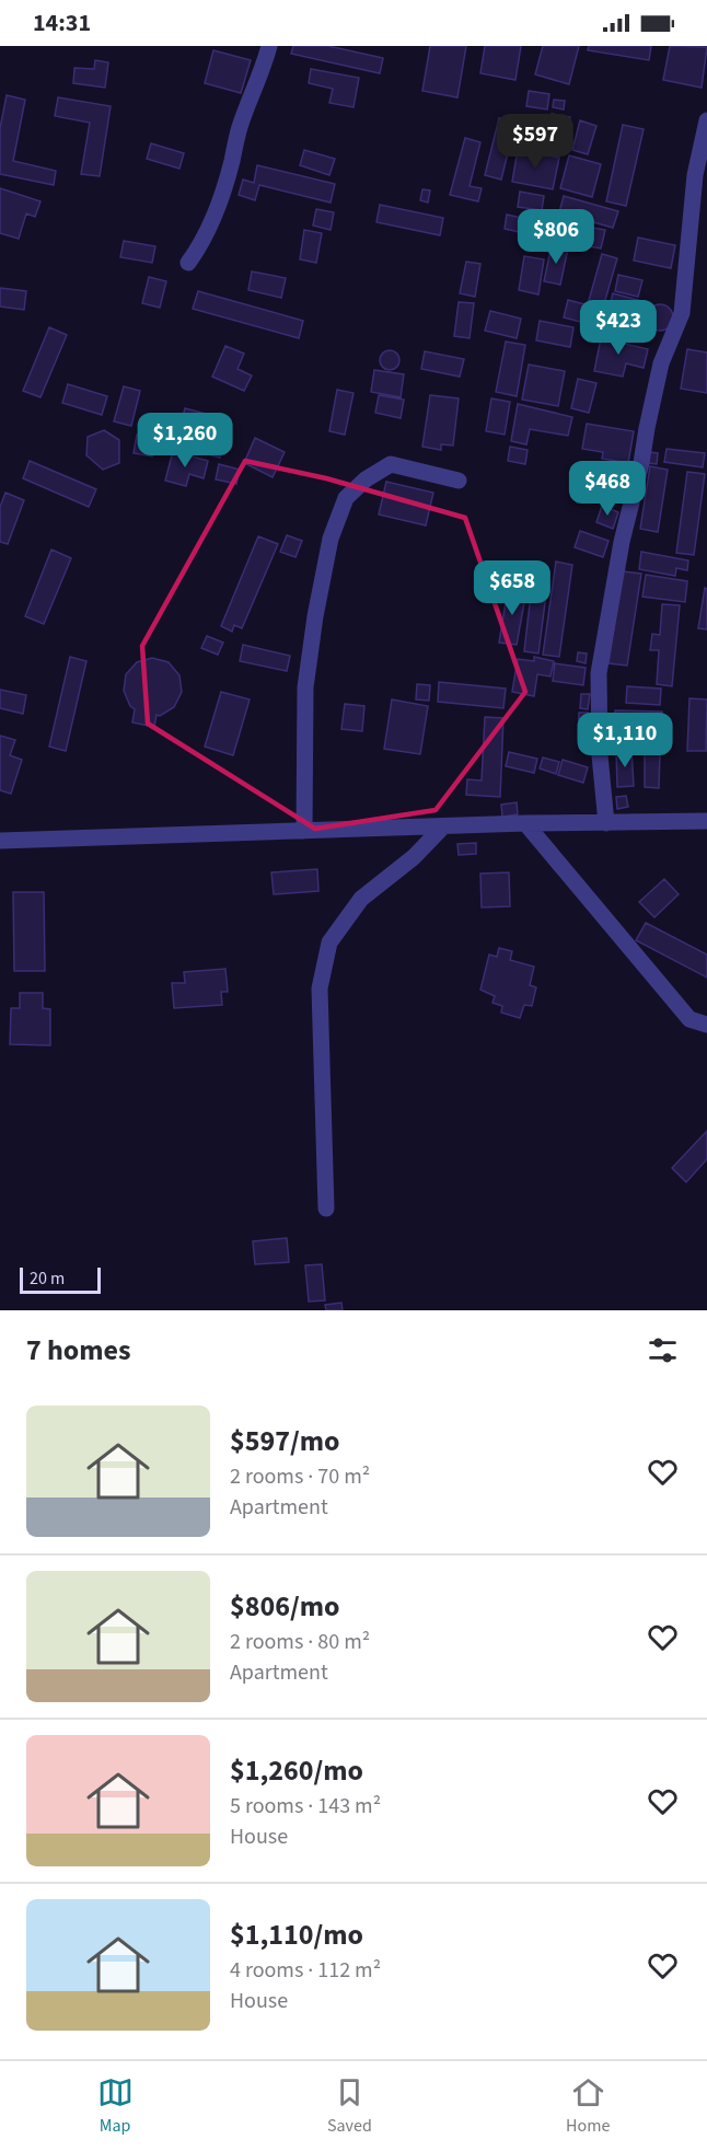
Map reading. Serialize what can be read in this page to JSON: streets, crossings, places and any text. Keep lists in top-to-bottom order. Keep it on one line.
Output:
{"scale_bar":"20 m","page":{"status":"14:31","price":["$597","$806","$423","$1,260","$468","$658","$1,110"],"scale":"20 m","heading":"7 homes","list":[{"name":"$597/mo","note":"2 rooms · 70 m² · Apartment"},{"name":"$806/mo","note":"2 rooms · 80 m² · Apartment"},{"name":"$1,260/mo","note":"5 rooms · 143 m² · House"},{"name":"$1,110/mo","note":"4 rooms · 112 m² · House"}],"tabs":["Map","Saved","Home"]}}
